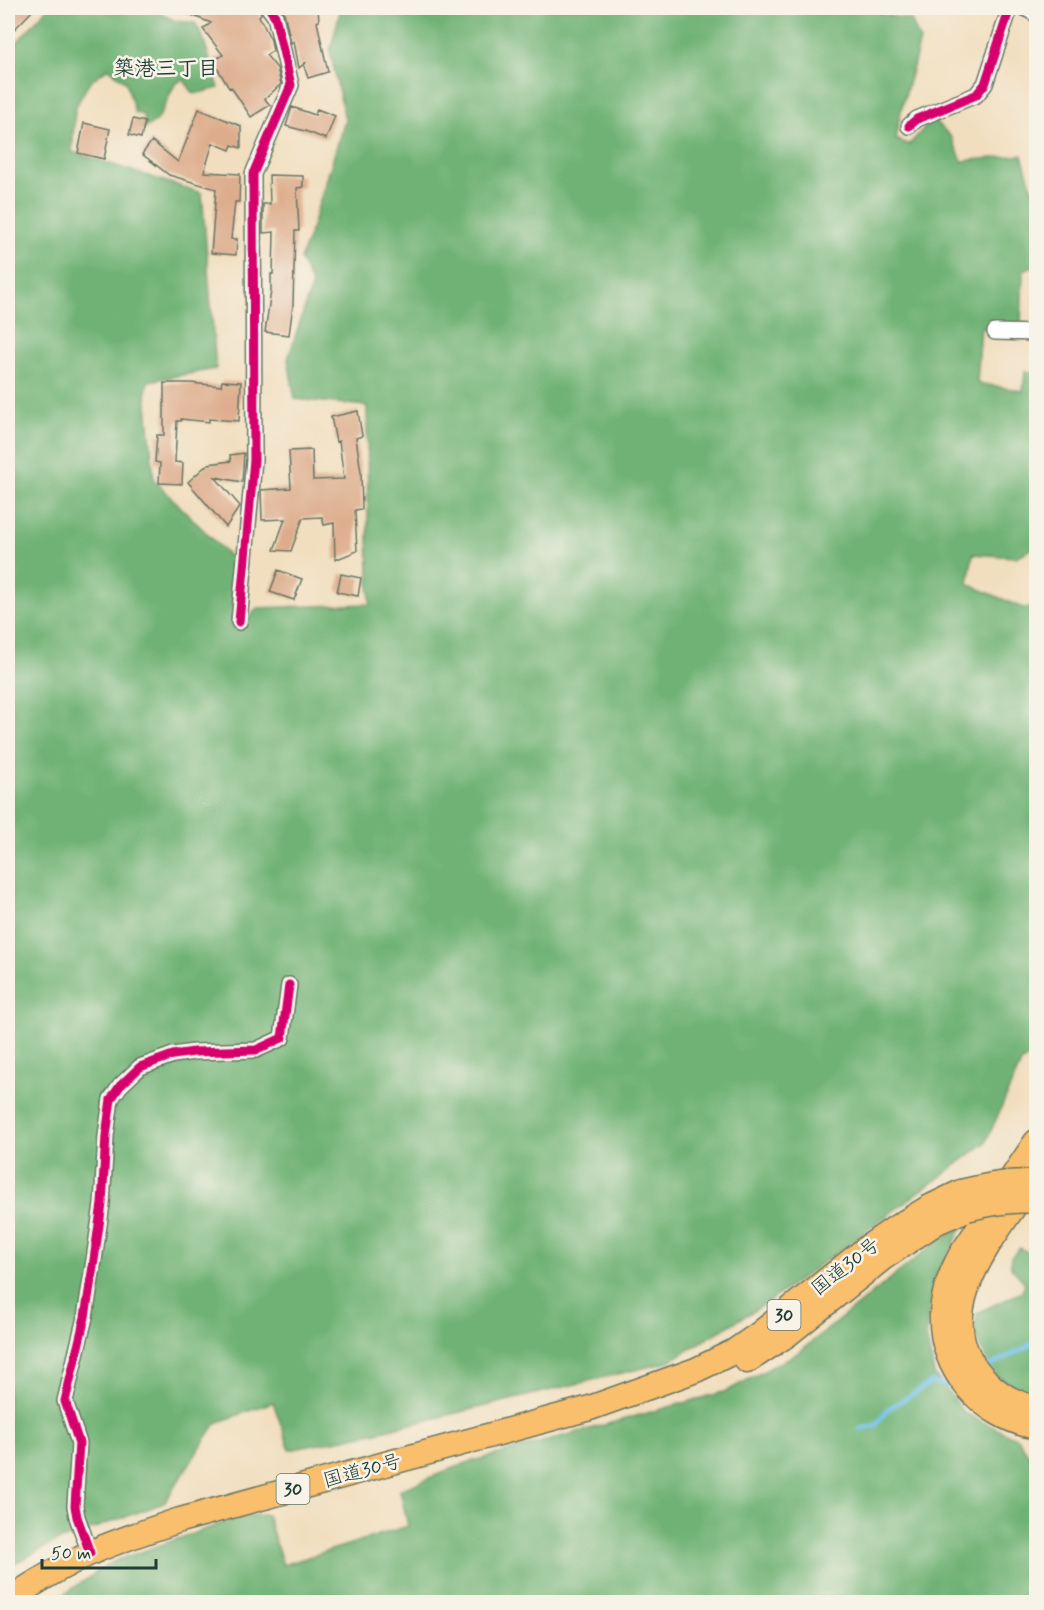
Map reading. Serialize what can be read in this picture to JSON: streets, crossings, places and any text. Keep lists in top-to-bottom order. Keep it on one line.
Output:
{"streets":{"highway":["国道30号","30"]},"districts":["築港三丁目"],"scale_bar":"50 m"}
